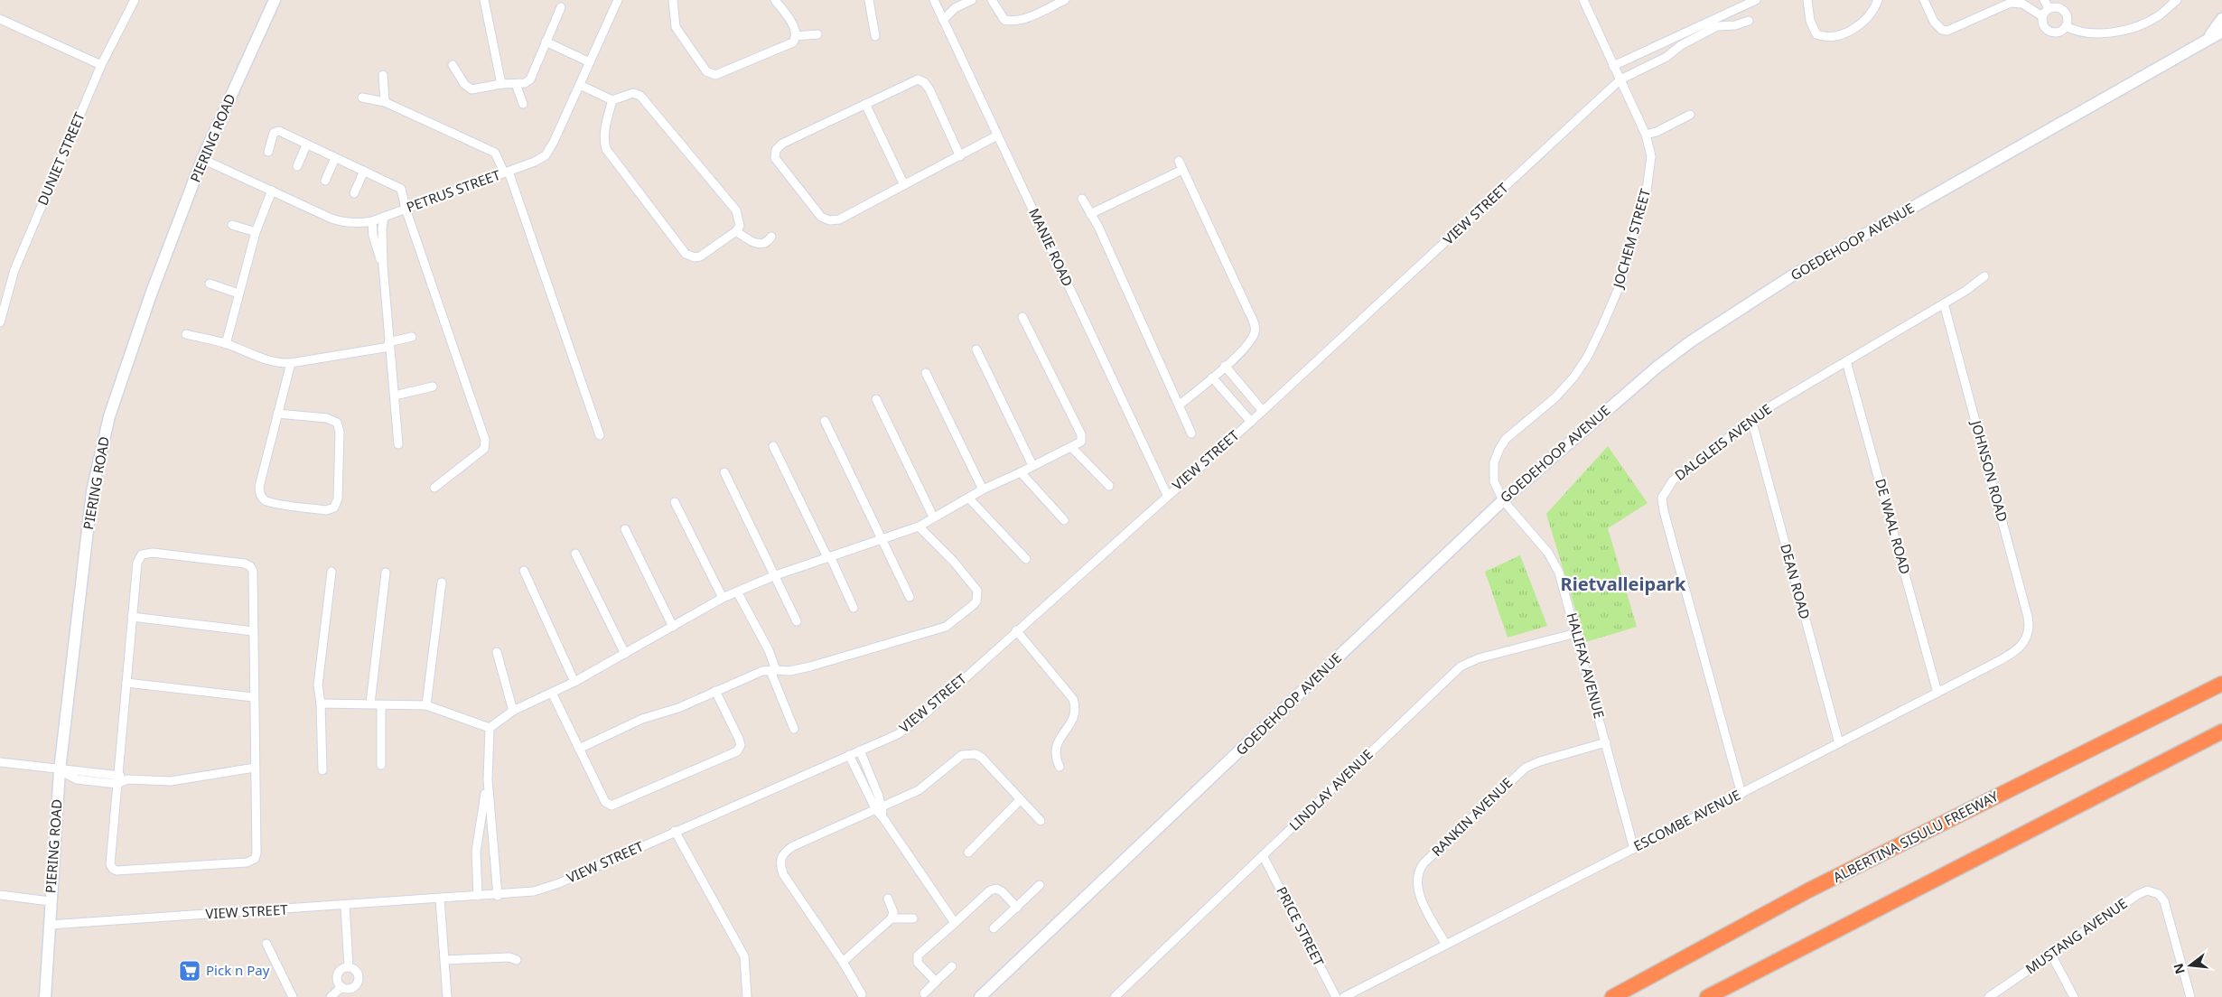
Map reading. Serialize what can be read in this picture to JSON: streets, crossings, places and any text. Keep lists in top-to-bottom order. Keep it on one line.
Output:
{"streets":{"highway":["ALBERTINA SISULU FREEWAY"],"main road":["PIERING ROAD","GOEDEHOOP AVENUE"],"street":["DUNIET STREET","PETRUS STREET","VIEW STREET","JOCHEM STREET","MANIE ROAD","DALGLEIS AVENUE","JOHNSON ROAD","DE WAAL ROAD","DEAN ROAD","HALIFAX AVENUE","LINDLAY AVENUE","RANKIN AVENUE","ESCOMBE AVENUE","PRICE STREET","MUSTANG AVENUE"]},"crossings":[["PIERING ROAD","PETRUS STREET"],["PIERING ROAD","VIEW STREET"],["VIEW STREET","JOCHEM STREET"],["VIEW STREET","MANIE ROAD"],["JOCHEM STREET","GOEDEHOOP AVENUE"],["JOCHEM STREET","HALIFAX AVENUE"],["GOEDEHOOP AVENUE","HALIFAX AVENUE"],["DALGLEIS AVENUE","JOHNSON ROAD"],["DALGLEIS AVENUE","DE WAAL ROAD"],["DALGLEIS AVENUE","DEAN ROAD"],["DALGLEIS AVENUE","ESCOMBE AVENUE"],["JOHNSON ROAD","ESCOMBE AVENUE"],["DE WAAL ROAD","ESCOMBE AVENUE"],["DEAN ROAD","ESCOMBE AVENUE"],["HALIFAX AVENUE","LINDLAY AVENUE"],["HALIFAX AVENUE","RANKIN AVENUE"],["HALIFAX AVENUE","ESCOMBE AVENUE"],["LINDLAY AVENUE","PRICE STREET"],["RANKIN AVENUE","ESCOMBE AVENUE"]],"districts":["Rietvalleipark"],"places":{"supermarket":["Pick n Pay"]},"north":"left"}
